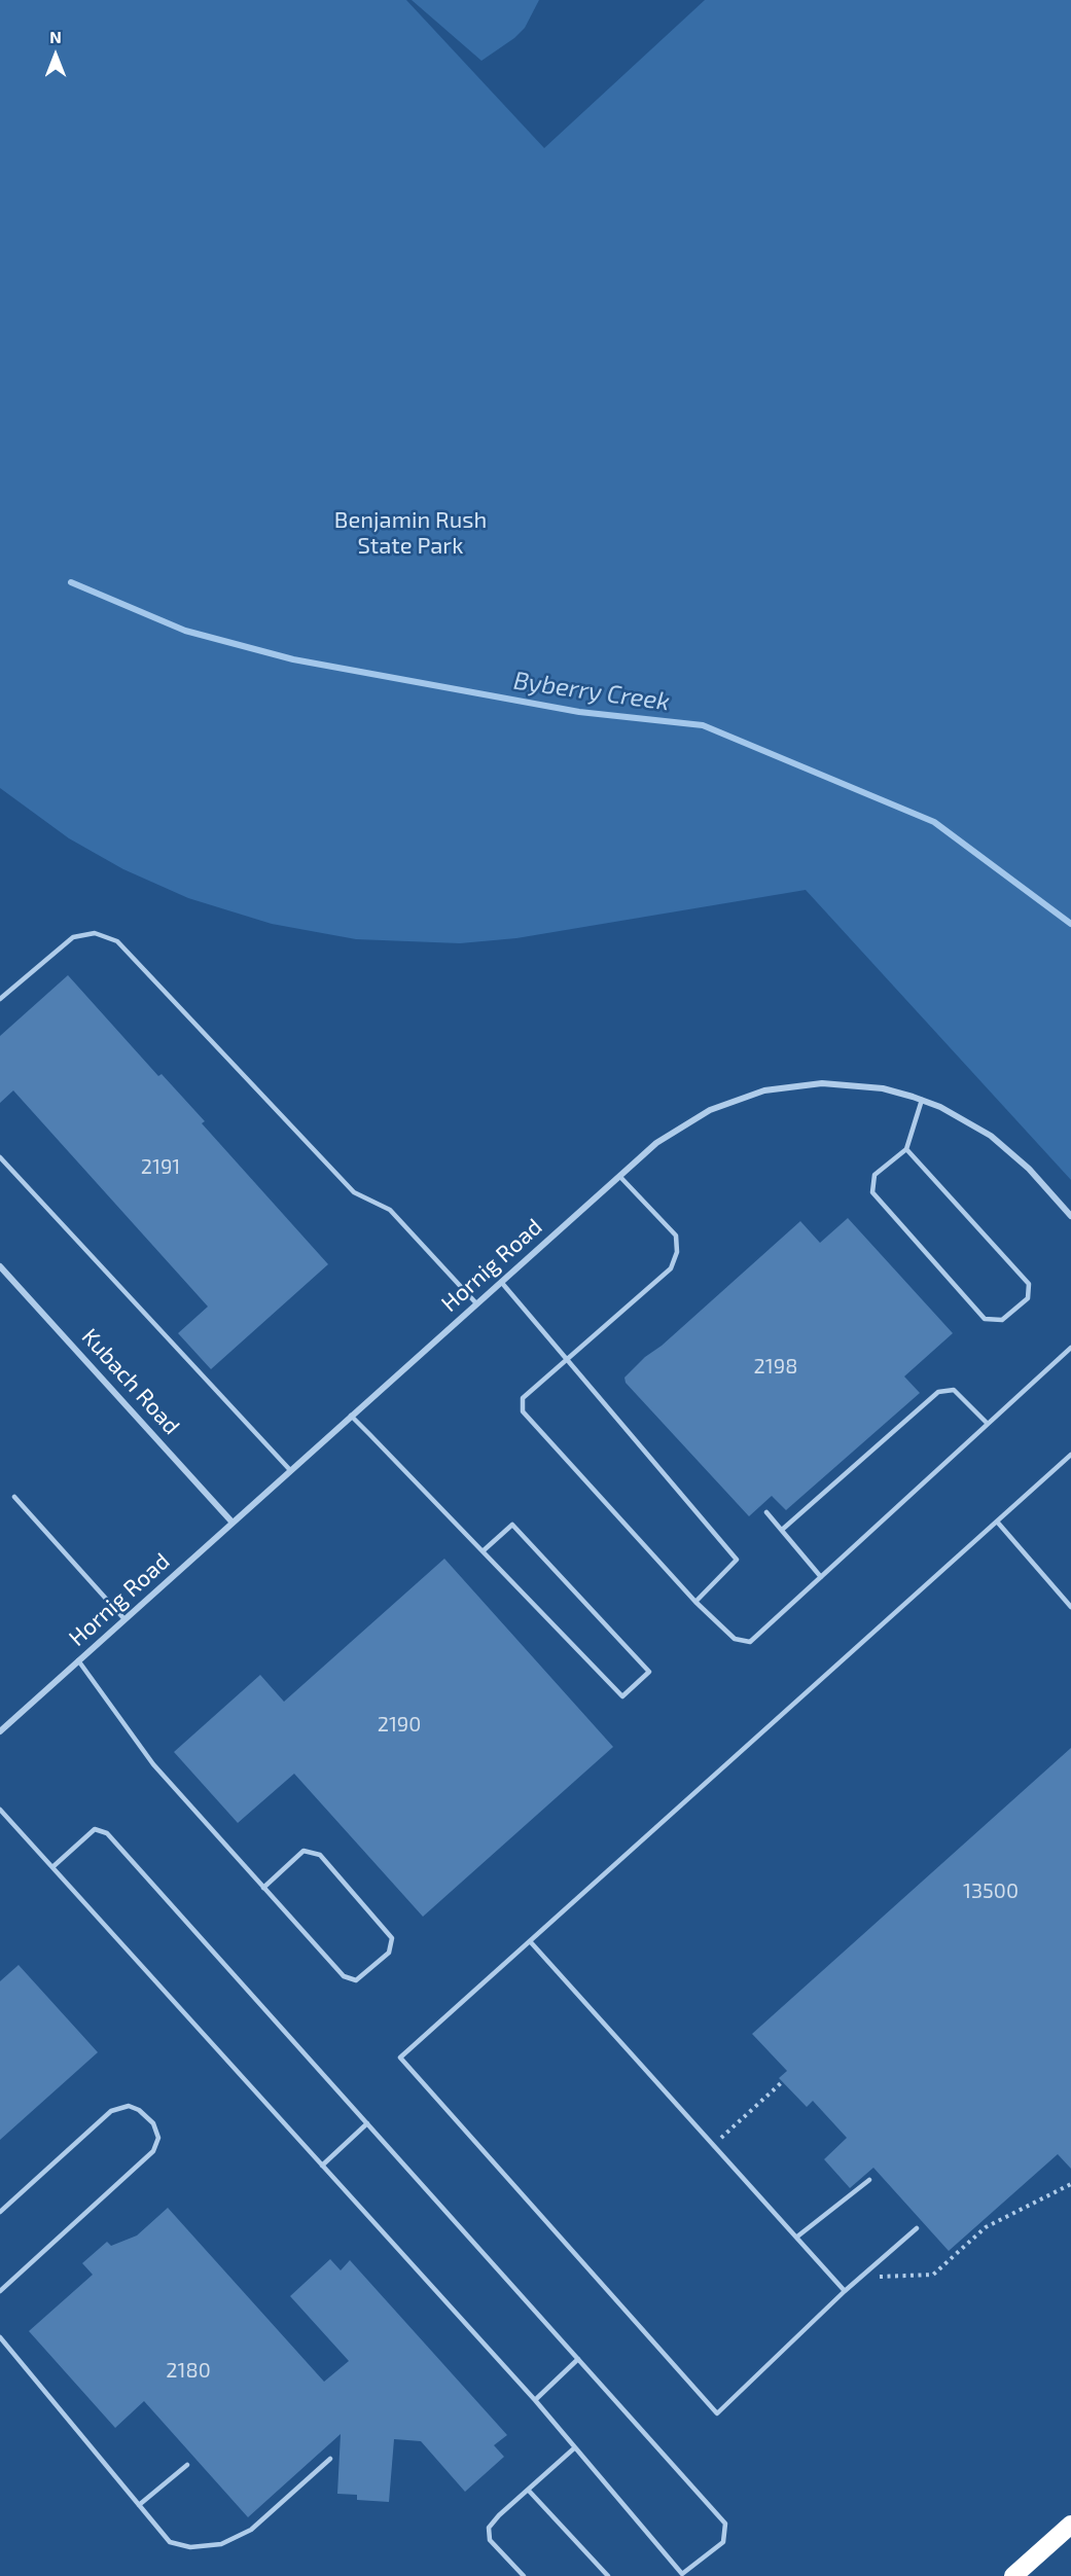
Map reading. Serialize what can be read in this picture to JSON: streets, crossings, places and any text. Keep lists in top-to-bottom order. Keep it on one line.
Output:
{"streets":{"street":["Hornig Road","Kubach Road"]},"crossings":[["Hornig Road","Kubach Road"]],"water":["Byberry Creek"],"parks":["Benjamin Rush State Park"],"house_numbers":["2191","2198","2190","13500","2180"],"north":"top"}
